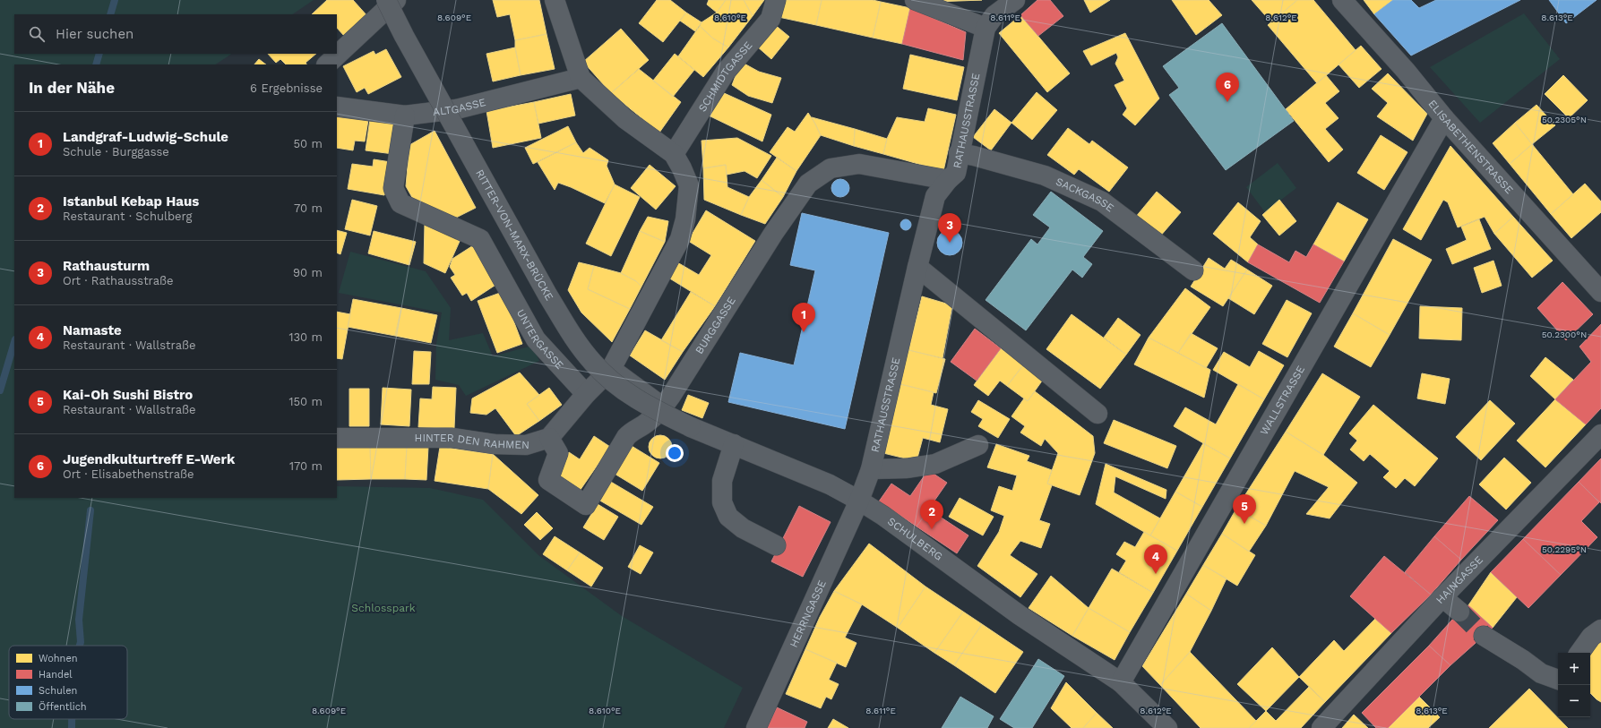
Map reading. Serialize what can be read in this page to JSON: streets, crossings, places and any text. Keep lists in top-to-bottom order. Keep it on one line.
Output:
{"streets":{"street":["SCHMIDTGASSE","ALTGASSE","RATHAUSSTRASSE","ELISABETHENSTRASSE","SACKGASSE","RITTER-VON-MARX-BRÜCKE","BURGGASSE","UNTERGASSE","WALLSTRASSE","HINTER DEN RAHMEN","SCHULBERG","HAINGASSE","HERRNGASSE"]},"crossings":[["ALTGASSE","UNTERGASSE"],["RATHAUSSTRASSE","SACKGASSE"],["RATHAUSSTRASSE","BURGGASSE"],["RATHAUSSTRASSE","SCHULBERG"],["RATHAUSSTRASSE","HERRNGASSE"],["ELISABETHENSTRASSE","WALLSTRASSE"],["RITTER-VON-MARX-BRÜCKE","SCHULBERG"],["BURGGASSE","HINTER DEN RAHMEN"],["WALLSTRASSE","SCHULBERG"],["SCHULBERG","HERRNGASSE"]],"parks":["Schlosspark"],"legend":["Wohnen","Handel","Schulen","Öffentlich"],"page":{"search":"Hier suchen","heading":["In der Nähe","6 Ergebnisse"],"pins":["6","3","1","5","2","4"],"list":[{"mark":"1","name":"Landgraf-Ludwig-Schule","note":"Schule · Burggasse","value":"50 m"},{"mark":"2","name":"Istanbul Kebap Haus","note":"Restaurant · Schulberg","value":"70 m"},{"mark":"3","name":"Rathausturm","note":"Ort · Rathausstraße","value":"90 m"},{"mark":"4","name":"Namaste","note":"Restaurant · Wallstraße","value":"130 m"},{"mark":"5","name":"Kai-Oh Sushi Bistro","note":"Restaurant · Wallstraße","value":"150 m"},{"mark":"6","name":"Jugendkulturtreff E-Werk","note":"Ort · Elisabethenstraße","value":"170 m"}],"map_buttons":["+","−"]},"coordinates":["8.609°E","8.610°E","8.611°E","8.612°E","8.613°E","50.2305°N","50.2300°N","50.2295°N"]}
